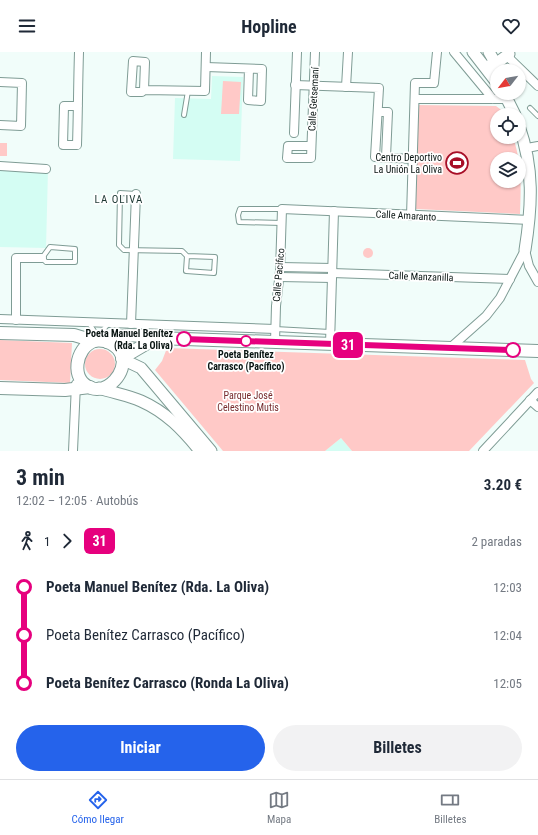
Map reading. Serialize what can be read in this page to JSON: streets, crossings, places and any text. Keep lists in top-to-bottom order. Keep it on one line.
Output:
{"streets":{"street":["Calle Getsemaní","Calle Amaranto","Calle Pacifico","Calle Manzanilla"]},"crossings":[["Calle Amaranto","Calle Pacifico"],["Calle Pacifico","Calle Manzanilla"]],"districts":["LA OLIVA"],"parks":["Parque José Celestino Mutis"],"places":{"sports":["Centro Deportivo La Unión La Oliva"],"other":["Poeta Manuel Benítez (Rda. La Oliva)","Poeta Benítez Carrasco (Pacífico)"]},"lines":["bus line 31"],"north":"bottom left","page":{"header":"Hopline","on_map":"31","heading":["3 min","12:02 – 12:05 · Autobús","3.20 €"],"legs":["1","31","2 paradas"],"list":[{"name":"Poeta Manuel Benítez (Rda. La Oliva)","value":"12:03"},{"name":"Poeta Benítez Carrasco (Pacífico)","value":"12:04"},{"name":"Poeta Benítez Carrasco (Ronda La Oliva)","value":"12:05"}],"buttons":["Iniciar","Billetes"],"tabs":["Cómo llegar","Mapa","Billetes"]}}
